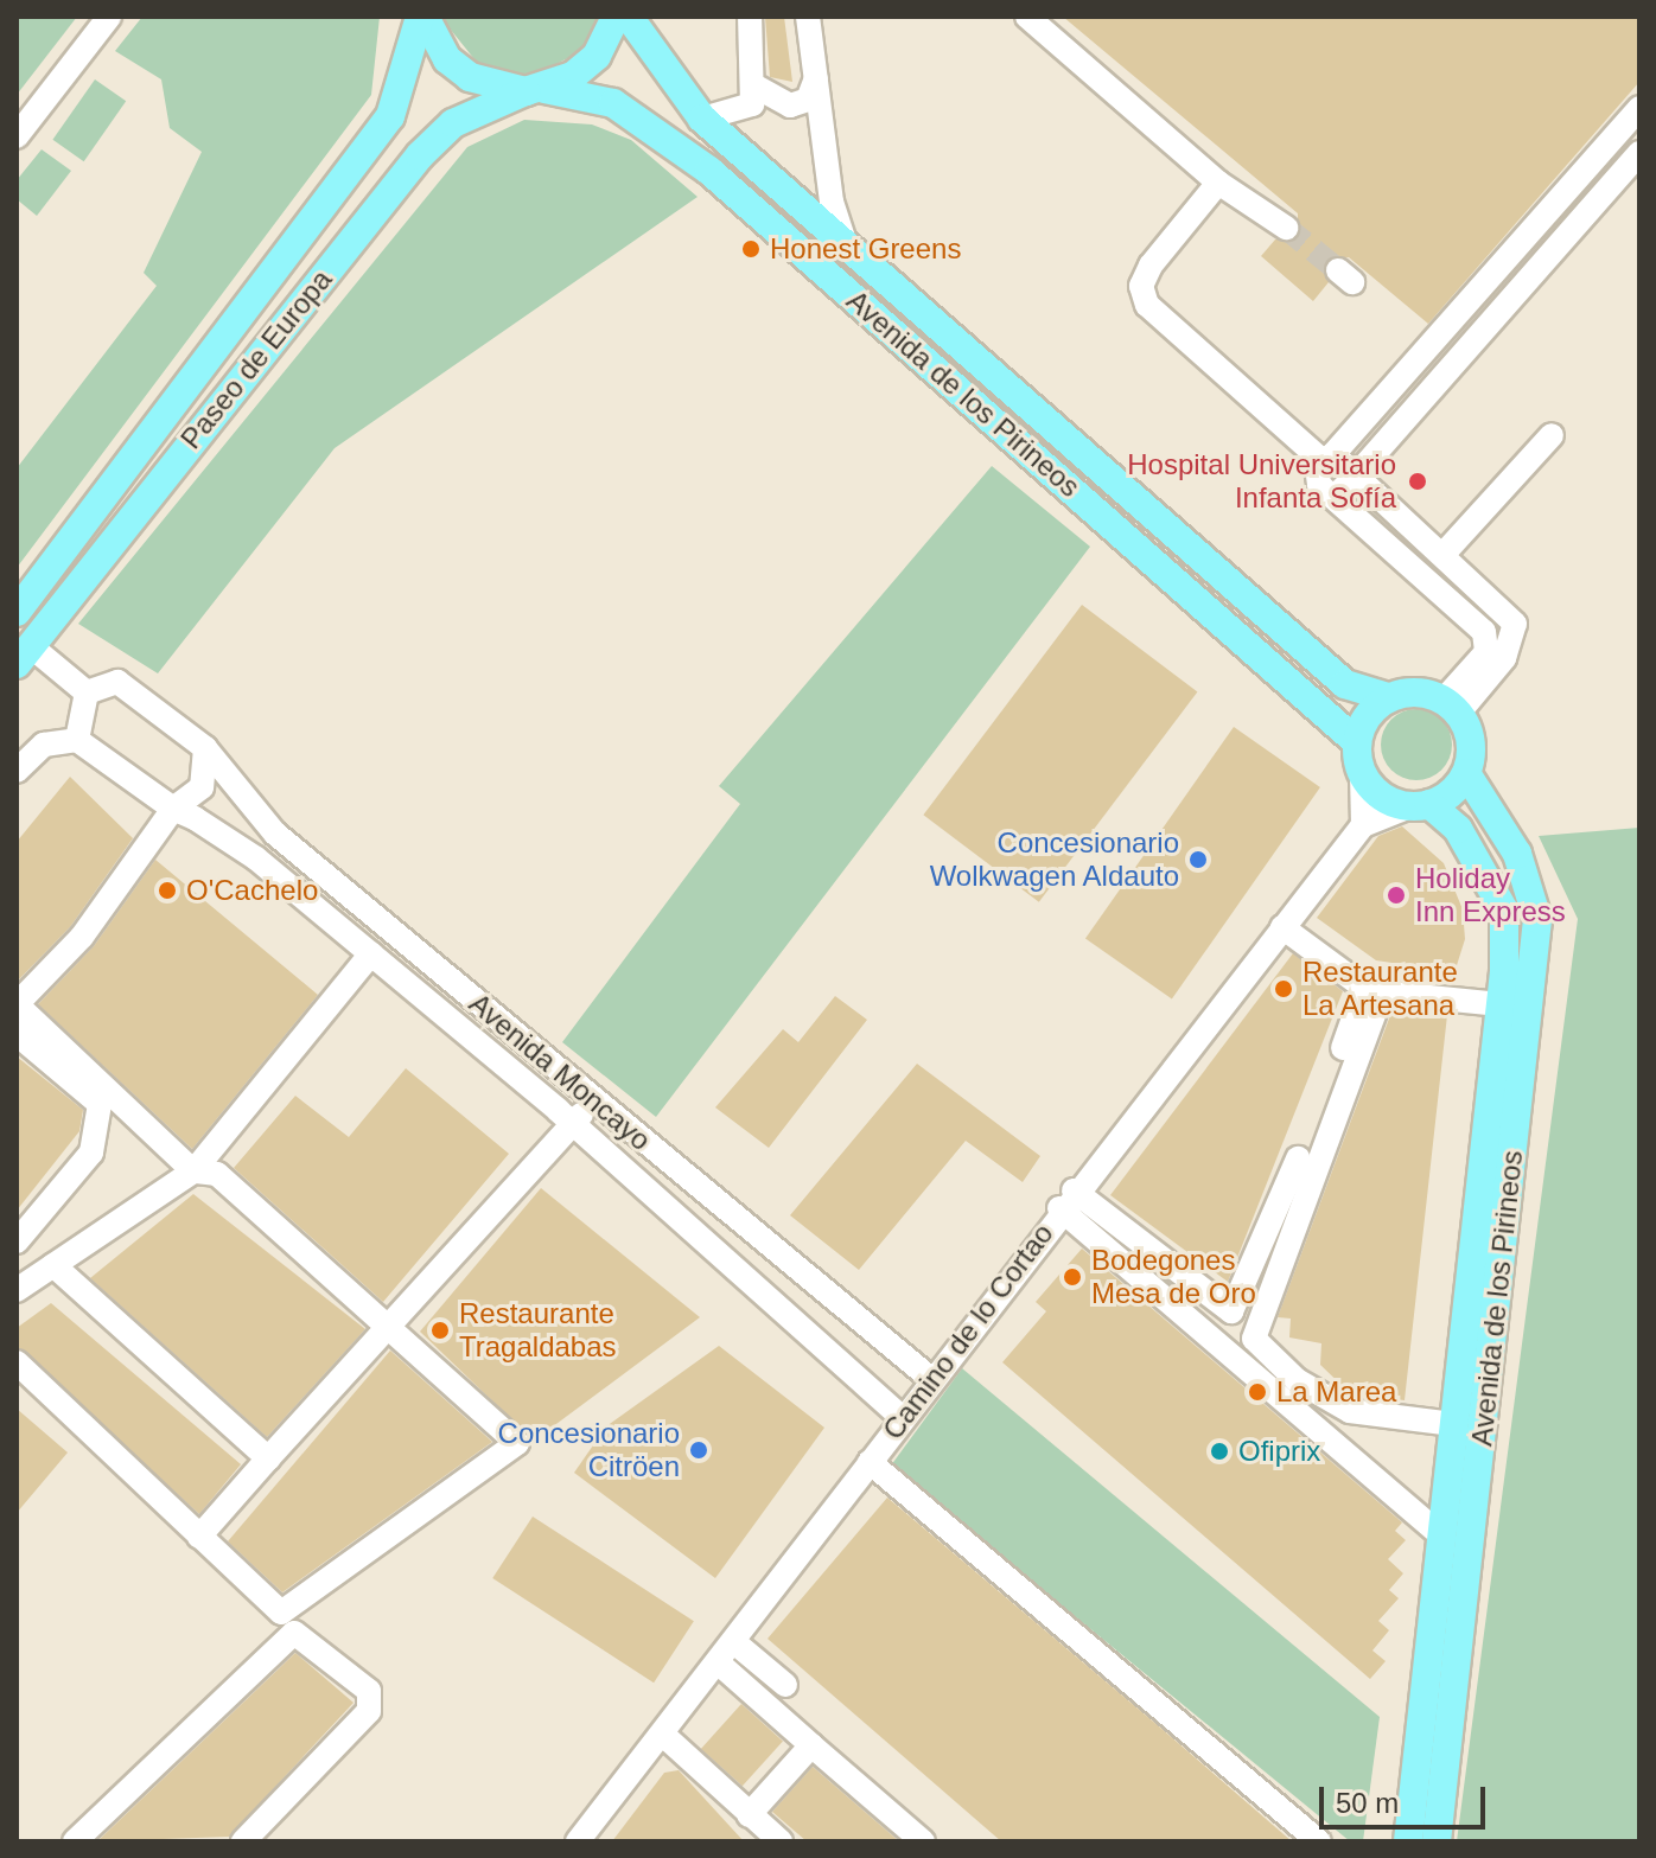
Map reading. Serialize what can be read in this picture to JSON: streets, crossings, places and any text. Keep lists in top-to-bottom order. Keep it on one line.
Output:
{"streets":{"main road":["Paseo de Europa","Avenida de los Pirineos"],"street":["Avenida Moncayo","Camino de lo Cortao"]},"crossings":[["Paseo de Europa","Avenida de los Pirineos"],["Avenida de los Pirineos","Camino de lo Cortao"],["Avenida Moncayo","Camino de lo Cortao"]],"places":["Honest Greens","Hospital Universitario Infanta Sofía","Concesionario Wolkwagen Aldauto","O'Cachelo","Holiday Inn Express","Restaurante La Artesana","Bodegones Mesa de Oro","Restaurante Tragaldabas","La Marea","Concesionario Citröen","Ofiprix"],"scale_bar":"50 m"}
